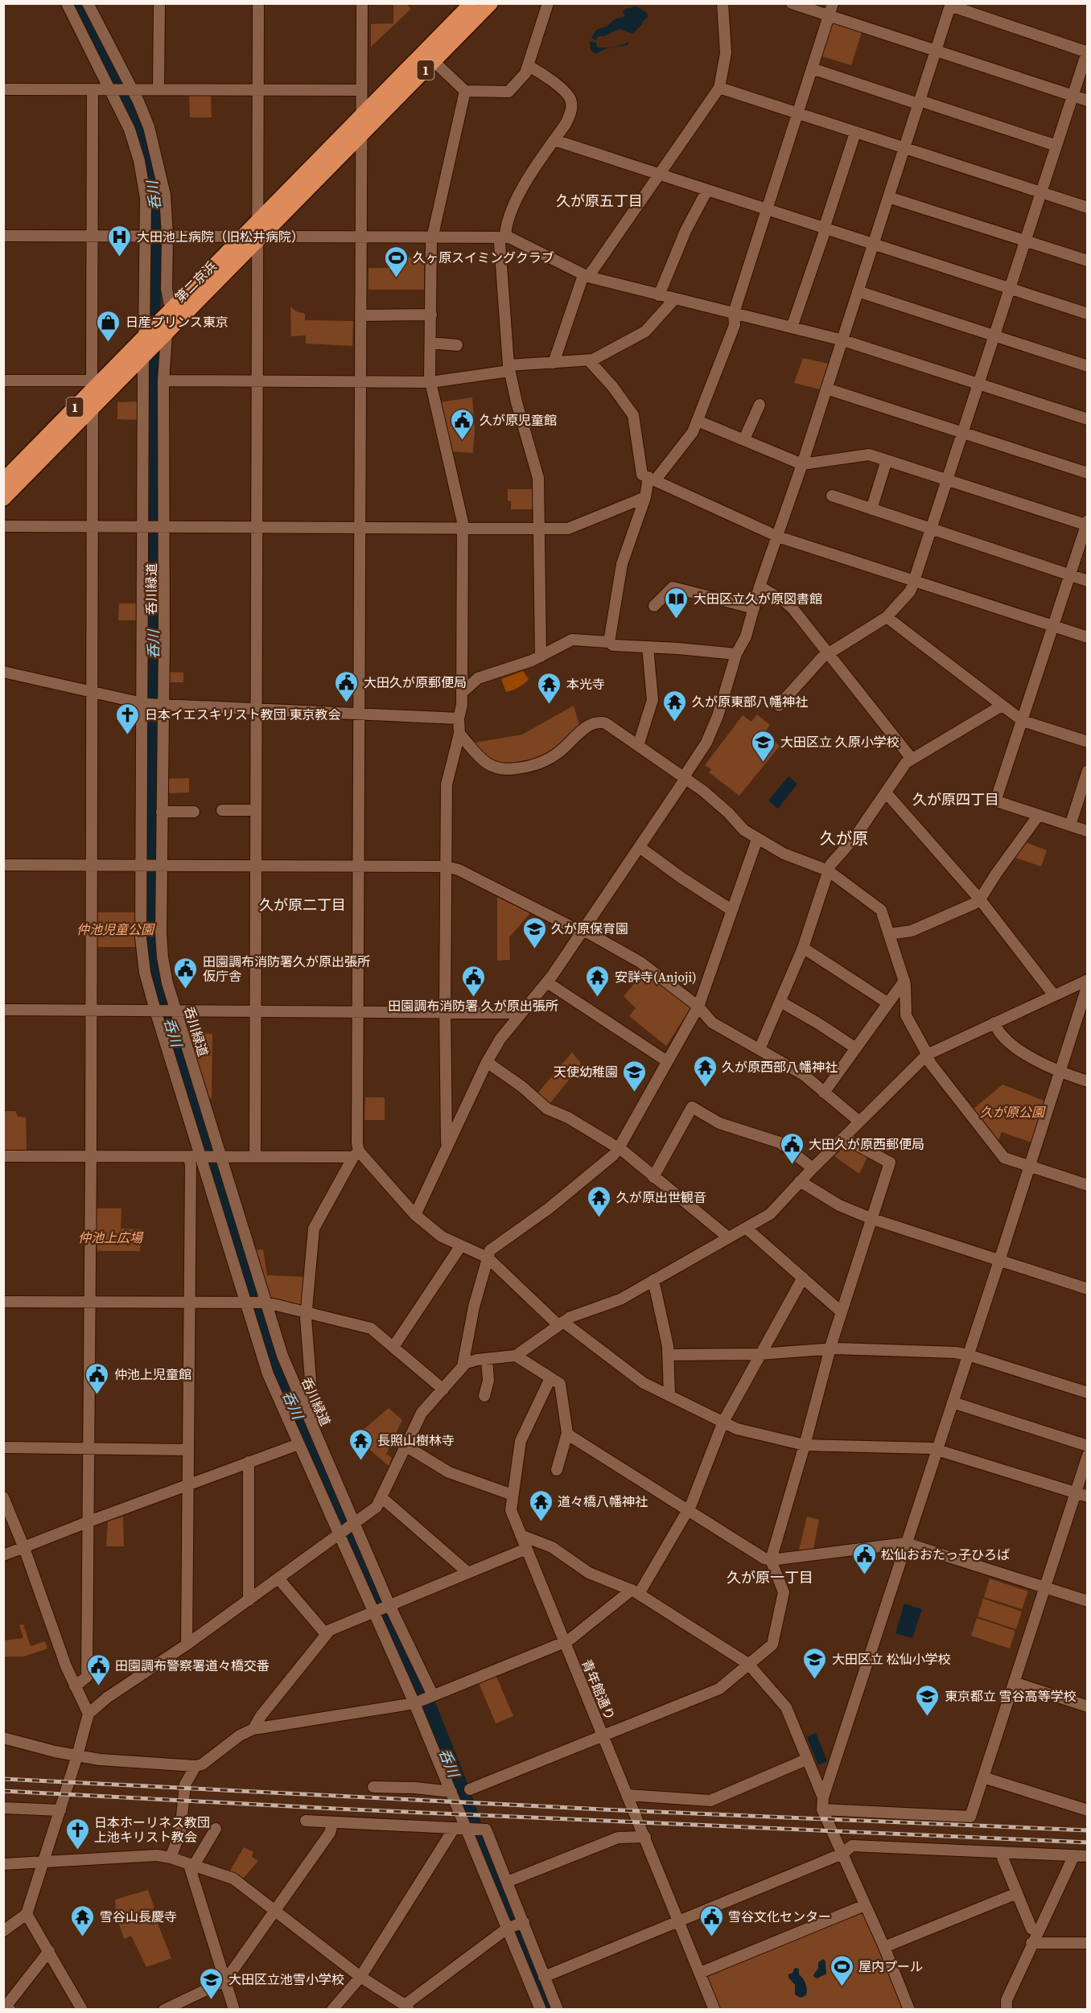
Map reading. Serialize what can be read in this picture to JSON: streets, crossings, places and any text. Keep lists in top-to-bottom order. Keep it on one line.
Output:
{"streets":{"highway":["1","第二京浜"],"street":["呑川緑道","青年館通り"]},"crossings":[["第二京浜","呑川緑道"]],"districts":["久が原五丁目","久が原四丁目","久が原","久が原二丁目","久が原一丁目"],"water":["呑川"],"parks":["仲池児童公園","久が原公園","仲池上広場"],"places":{"hospital":["大田池上病院（旧松井病院）"],"sports":["久ヶ原スイミングクラブ","屋内プール"],"shop":["日産プリンス東京"],"public building":["久が原児童館","大田久が原郵便局","田園調布消防署久が原出張所 仮庁舎","田園調布消防署 久が原出張所","大田久が原西郵便局","仲池上児童館","松仙おおたっ子ひろば","田園調布警察署道々橋交番","雪谷文化センター"],"library":["大田区立久が原図書館"],"temple":["本光寺","久が原東部八幡神社","安詳寺(Anjoji)","久が原西部八幡神社","久が原出世観音","長照山樹林寺","道々橋八幡神社","雪谷山長慶寺"],"church":["日本イエスキリスト教団 東京教会","日本ホーリネス教団 上池キリスト教会"],"school or university":["大田区立 久原小学校","久が原保育園","天使幼稚園","大田区立 松仙小学校","東京都立 雪谷高等学校","大田区立池雪小学校"]}}
